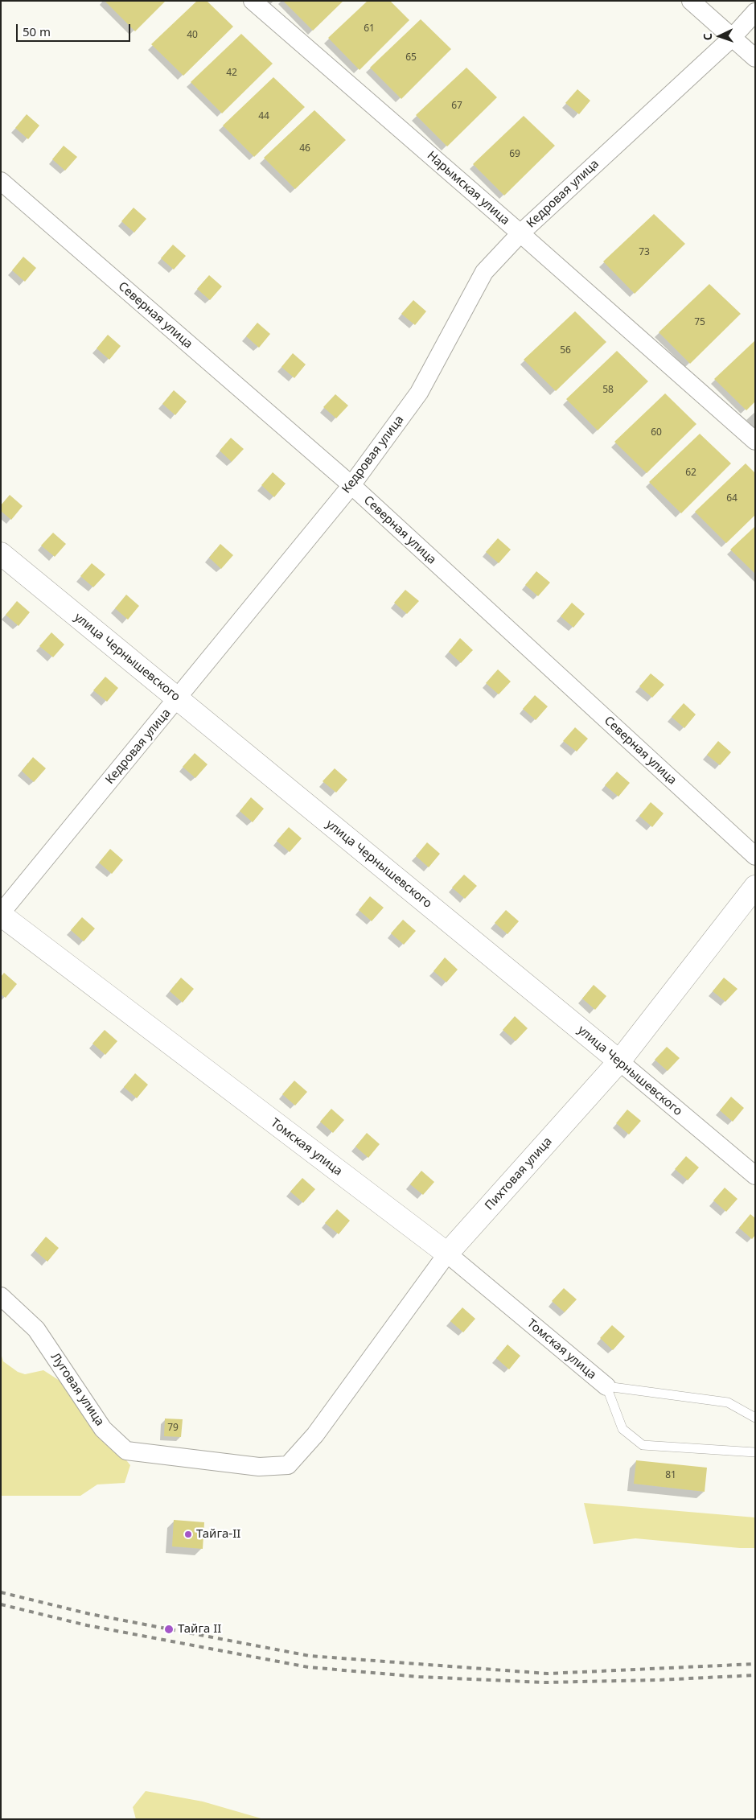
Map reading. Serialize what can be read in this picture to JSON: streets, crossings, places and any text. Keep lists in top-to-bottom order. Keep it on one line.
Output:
{"streets":{"street":["Нарымская улица","Кедровая улица","Северная улица","улица Чернышевского","Томская улица","Пихтовая улица","Луговая улица"]},"crossings":[["Нарымская улица","Кедровая улица"],["Кедровая улица","Северная улица"],["Кедровая улица","улица Чернышевского"],["Кедровая улица","Томская улица"],["улица Чернышевского","Пихтовая улица"],["Томская улица","Пихтовая улица"],["Пихтовая улица","Луговая улица"]],"places":["Тайга-II","Тайга II"],"house_numbers":["61","40","65","42","67","44","46","69","73","75","56","58","60","62","64","79","81"],"scale_bar":"50 m","north":"left"}
